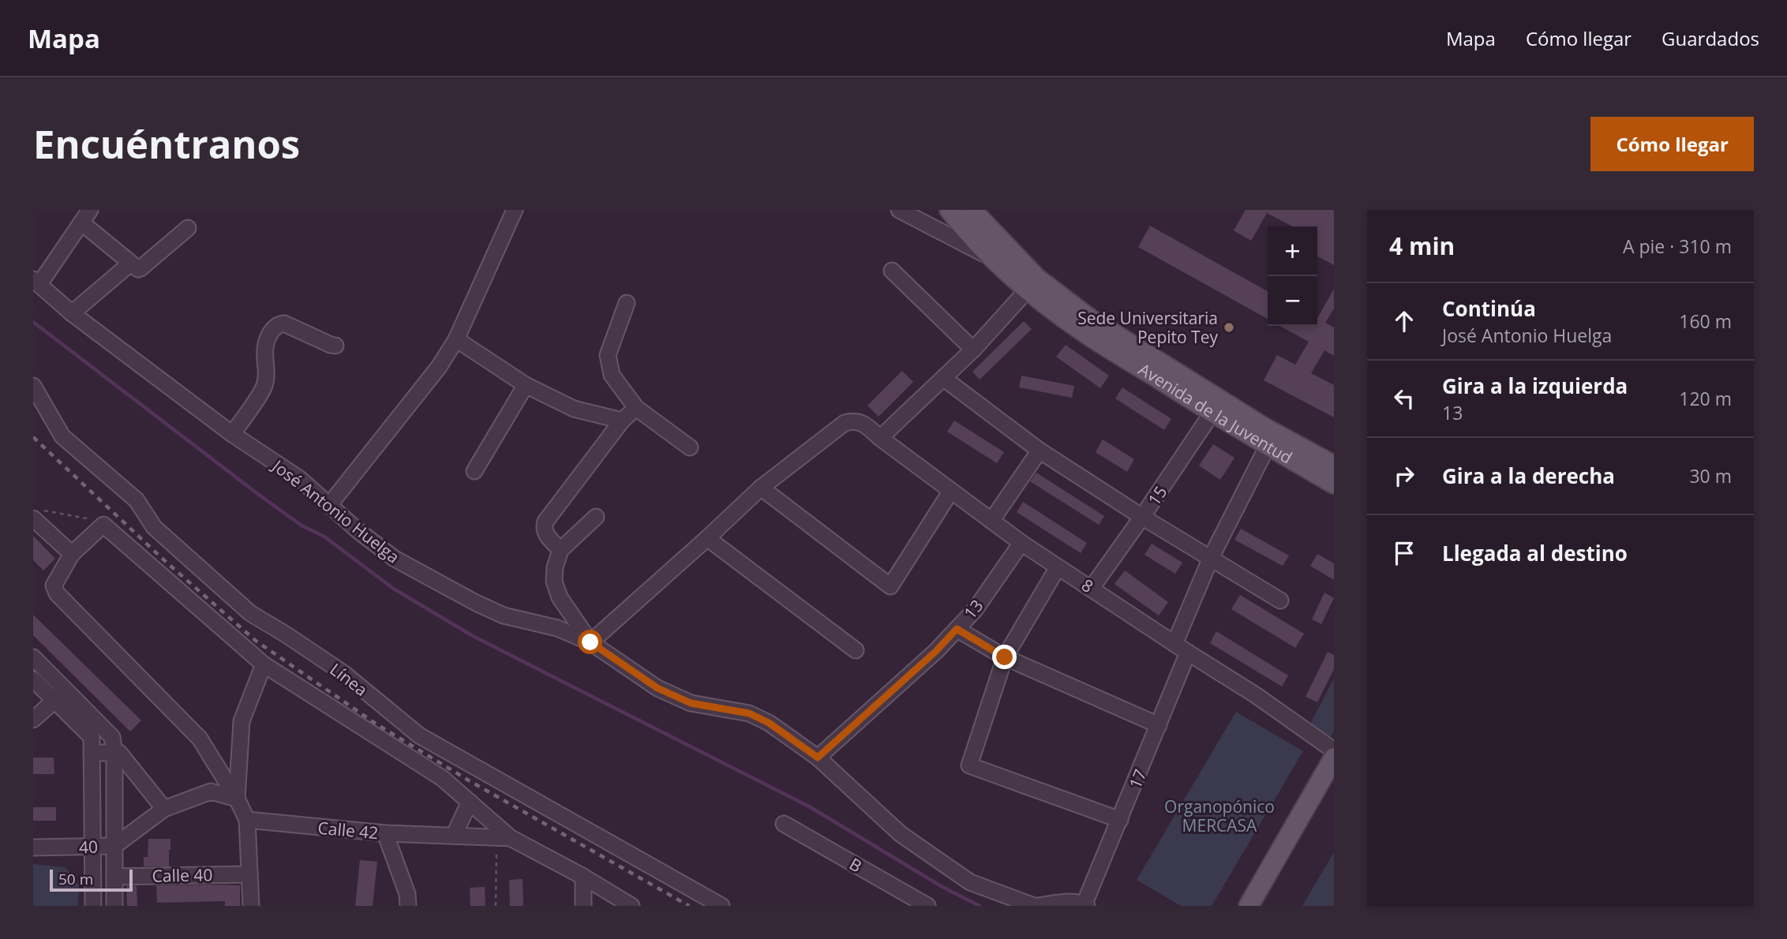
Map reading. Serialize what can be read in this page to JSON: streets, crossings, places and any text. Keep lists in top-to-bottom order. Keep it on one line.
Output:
{"streets":{"main road":["Avenida de la Juventud"],"street":["15","José Antonio Huelga","8","13","Línea","17","Calle 42","40","B","Calle 40"]},"crossings":[["Avenida de la Juventud","15"],["15","8"],["José Antonio Huelga","13"],["8","13"],["8","17"],["Línea","Calle 42"]],"parks":["Organopónico MERCASA"],"places":["Sede Universitaria Pepito Tey"],"scale_bar":"50 m","page":{"header":"Mapa","nav":["Mapa","Cómo llegar","Guardados"],"buttons":"Cómo llegar","title":"Encuéntranos","heading":["4 min","A pie · 310 m"],"map_buttons":["+","−"],"list":[["Continúa","José Antonio Huelga","160 m"],["Gira a la izquierda","13","120 m"],["Gira a la derecha","30 m"],"Llegada al destino"],"scale":"50 m"}}
